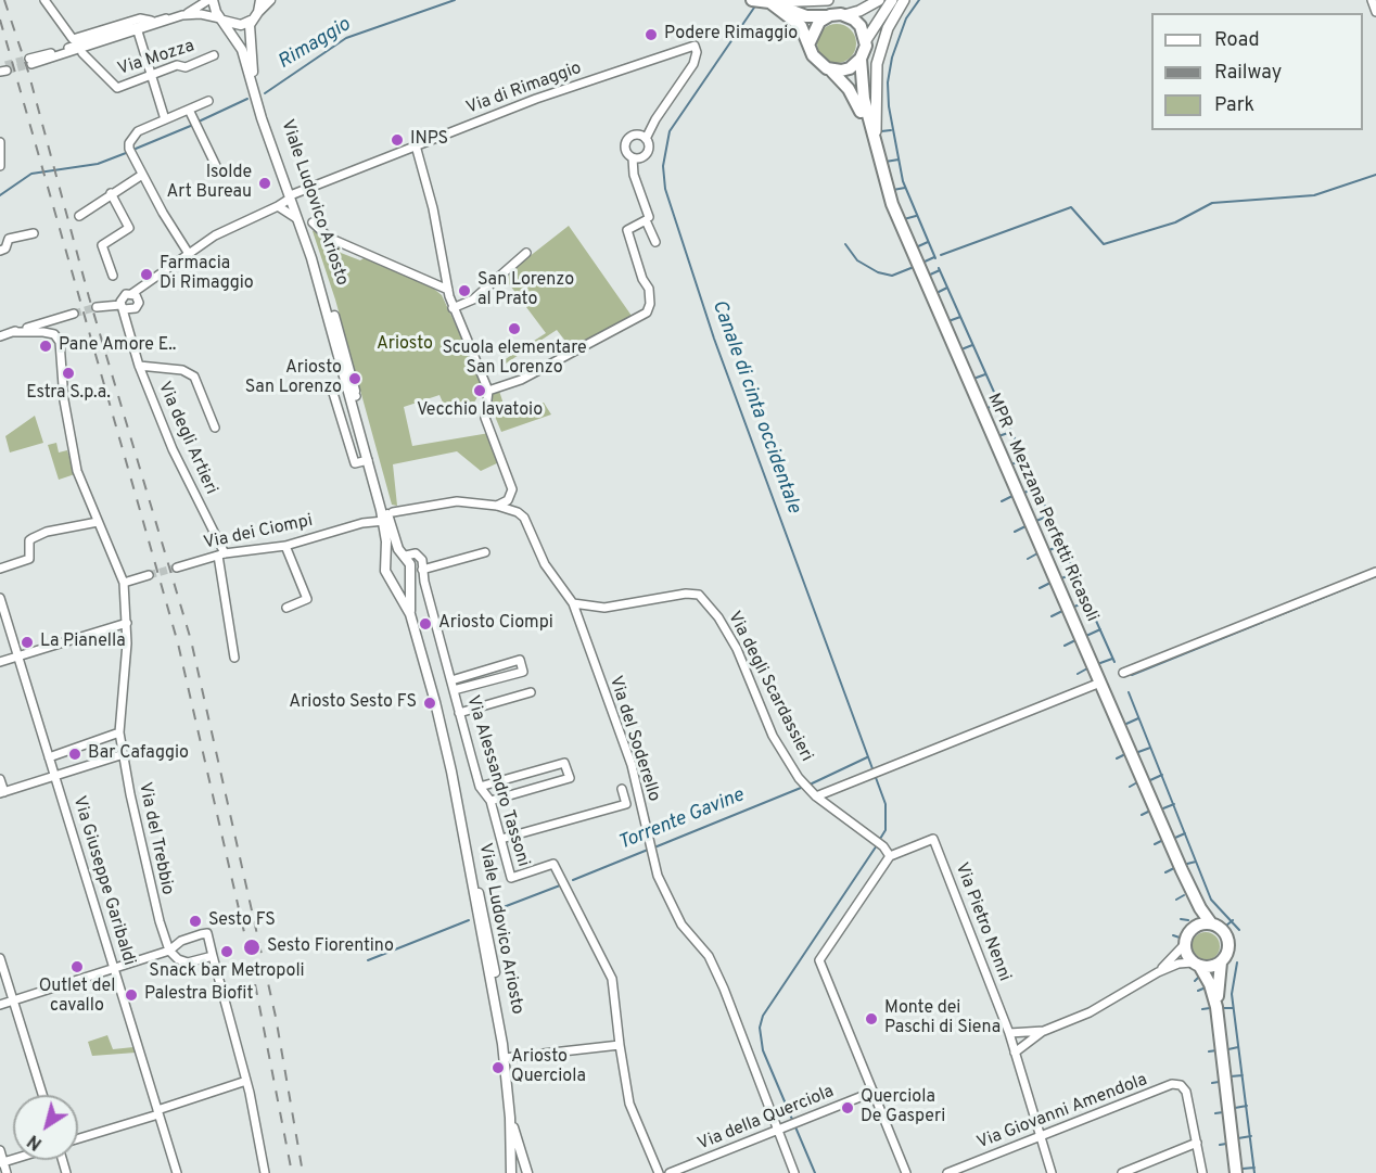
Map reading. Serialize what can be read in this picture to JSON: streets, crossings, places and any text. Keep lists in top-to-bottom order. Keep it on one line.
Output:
{"streets":{"main road":["MPR - Mezzana Perfetti Ricasoli"],"street":["Via Mozza","Via di Rimaggio","Viale Ludovico Ariosto","Via degli Artieri","Via dei Ciompi","Via degli Scardassieri","Via del Soderello","Via Alessandro Tassoni","Via del Trebbio","Via Giuseppe Garibaldi","Via Pietro Nenni","Via Giovanni Amendola","Via della Querciola"]},"crossings":[["Via di Rimaggio","Viale Ludovico Ariosto"],["Via di Rimaggio","Via degli Artieri"],["Viale Ludovico Ariosto","Via dei Ciompi"],["Via degli Artieri","Via dei Ciompi"],["Via degli Scardassieri","Via del Soderello"],["Via degli Scardassieri","Via Pietro Nenni"],["Via del Soderello","Via della Querciola"],["Via Pietro Nenni","Via Giovanni Amendola"]],"water":["Rimaggio","Canale di cinta occidentale","Torrente Gavine"],"parks":["Ariosto"],"places":["Podere Rimaggio","INPS","Isolde Art Bureau","Farmacia Di Rimaggio","San Lorenzo al Prato","Scuola elementare San Lorenzo","Pane Amore E..","Estra S.p.a.","Ariosto San Lorenzo","Vecchio lavatoio","Ariosto Ciompi","La Pianella","Ariosto Sesto FS","Bar Cafaggio","Sesto FS","Sesto Fiorentino","Snack bar Metropoli","Outlet del cavallo","Palestra Biofit","Monte dei Paschi di Siena","Ariosto Querciola","Querciola De Gasperi"],"legend":["Road","Railway","Park"],"north":"bottom left"}
